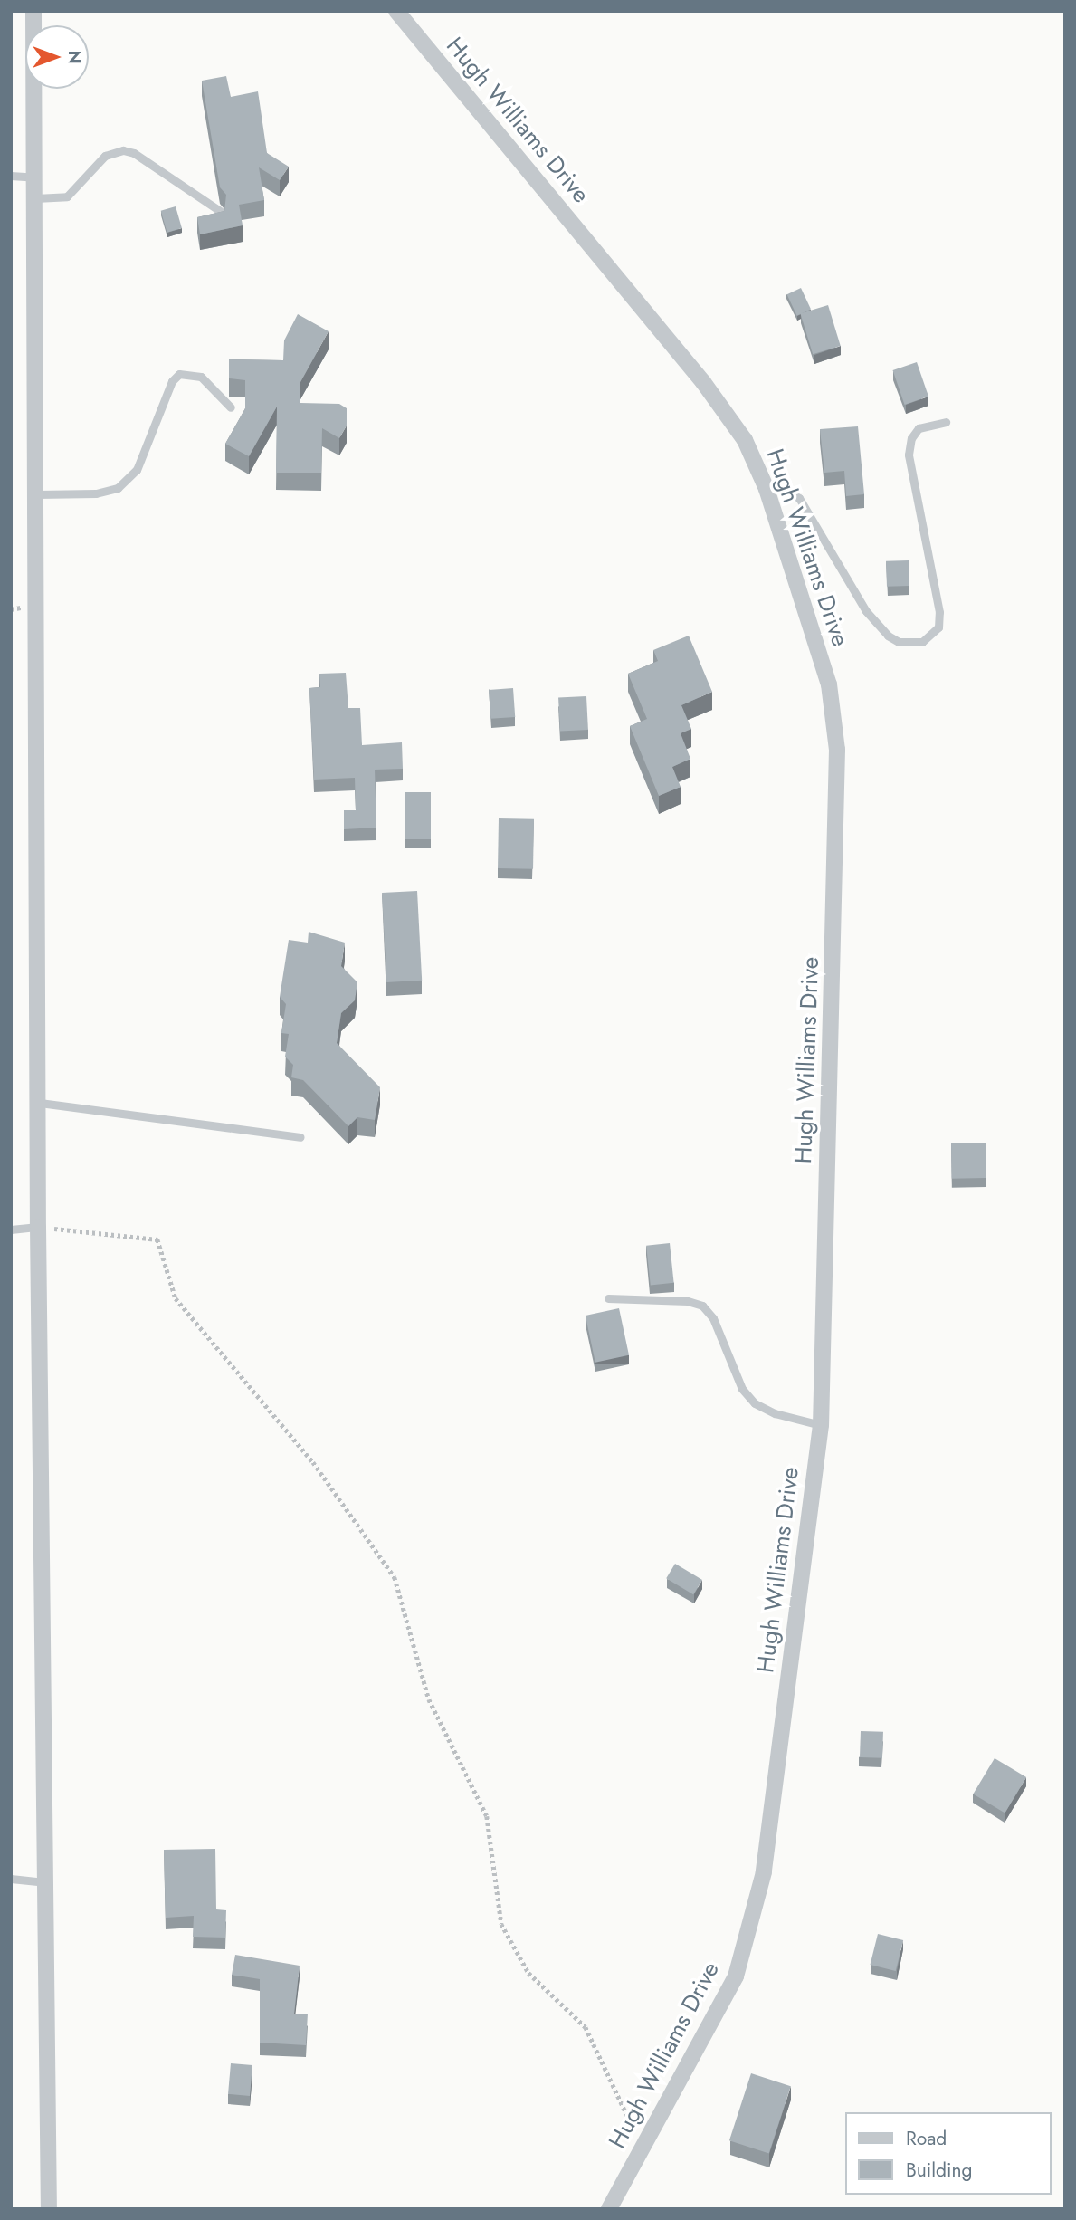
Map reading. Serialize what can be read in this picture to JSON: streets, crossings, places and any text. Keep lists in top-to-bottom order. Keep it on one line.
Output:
{"streets":{"street":["Hugh Williams Drive"]},"legend":["Road","Building"],"north":"right"}
